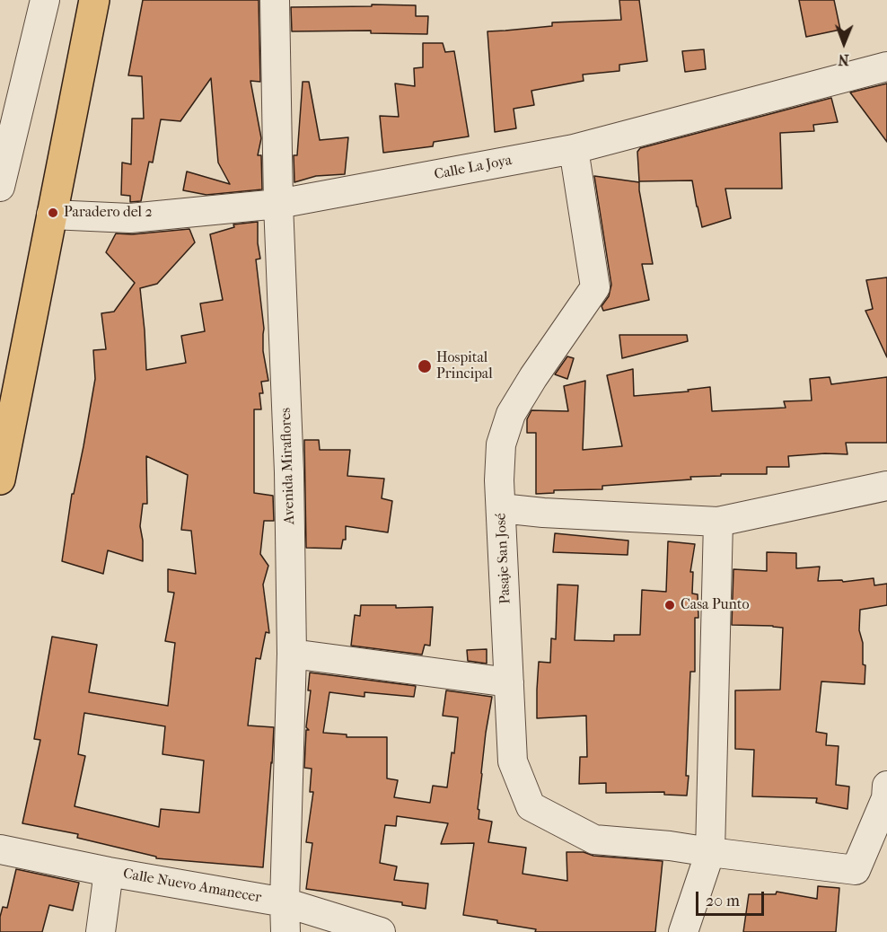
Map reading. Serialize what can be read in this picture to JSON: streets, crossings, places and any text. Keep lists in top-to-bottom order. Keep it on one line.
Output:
{"streets":{"street":["Calle La Joya","Avenida Miraflores","Pasaje San José","Calle Nuevo Amanecer"]},"crossings":[["Calle La Joya","Avenida Miraflores"],["Calle La Joya","Pasaje San José"],["Avenida Miraflores","Calle Nuevo Amanecer"]],"places":["Paradero del 2","Hospital Principal","Casa Punto"],"scale_bar":"20 m","north":"bottom"}
